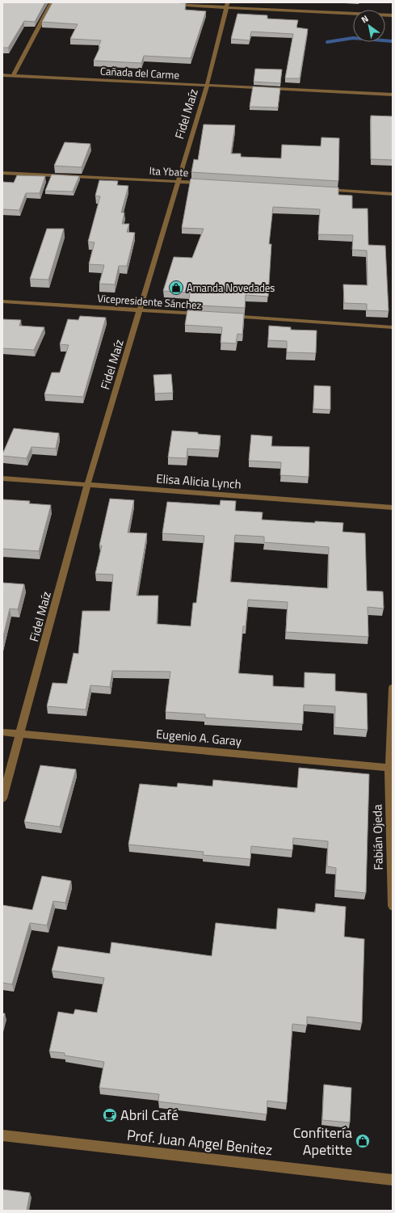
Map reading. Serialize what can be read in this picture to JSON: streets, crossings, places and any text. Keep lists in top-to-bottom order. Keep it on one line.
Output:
{"streets":{"street":["Cañada del Carme","Fidel Maíz","Ita Ybate","Vicepresidente Sánchez","Elisa Alicia Lynch","Eugenio A. Garay","Fabián Ojeda","Prof. Juan Angel Benitez"]},"crossings":[["Cañada del Carme","Fidel Maíz"],["Fidel Maíz","Ita Ybate"],["Fidel Maíz","Vicepresidente Sánchez"],["Fidel Maíz","Elisa Alicia Lynch"],["Fidel Maíz","Eugenio A. Garay"],["Eugenio A. Garay","Fabián Ojeda"]],"places":{"shop":["Amanda Novedades","Confitería Apetitte"],"cafe":["Abril Café"]},"north":"top left"}
